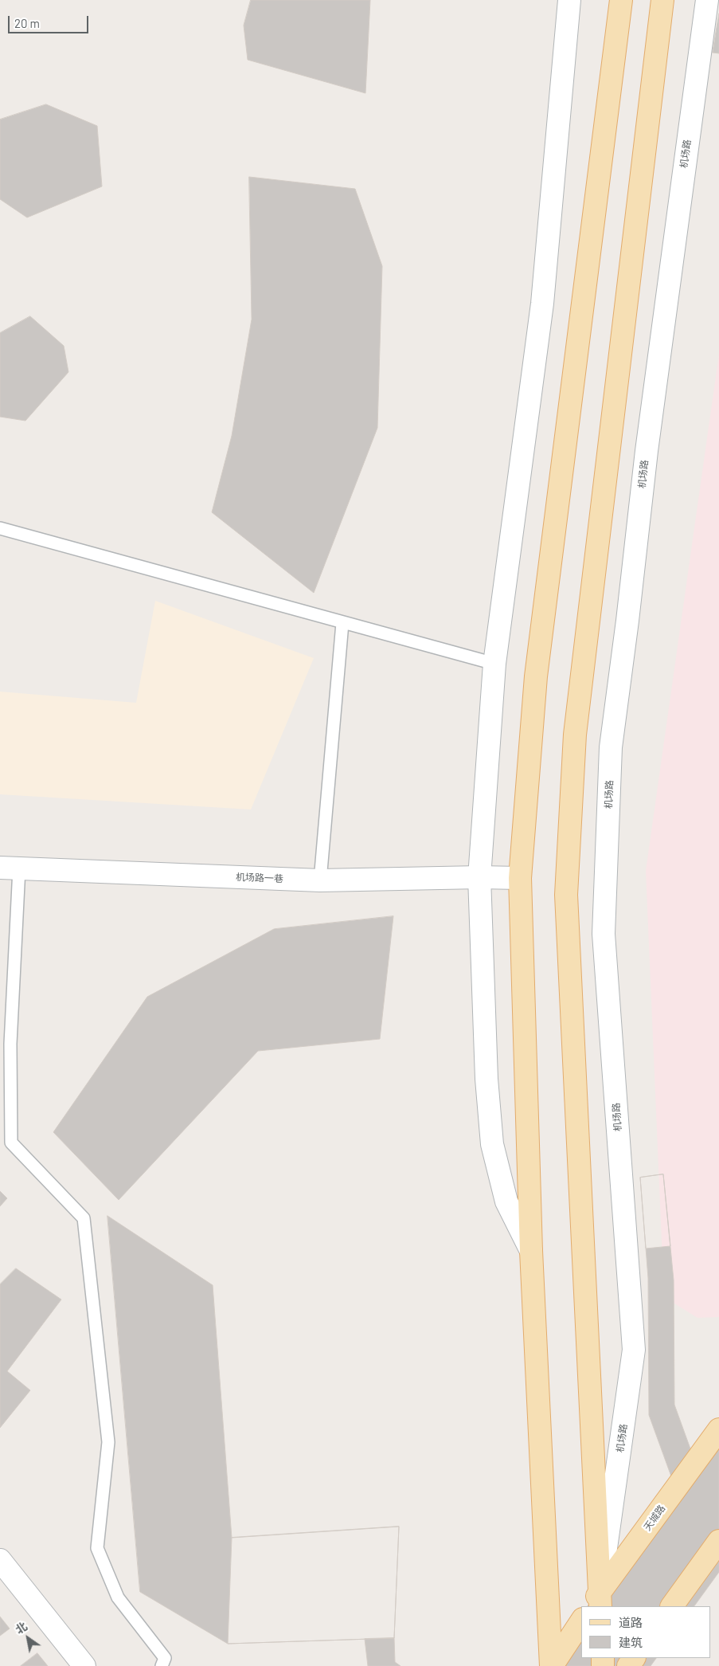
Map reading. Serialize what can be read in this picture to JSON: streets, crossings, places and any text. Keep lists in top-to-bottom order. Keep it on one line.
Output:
{"streets":{"main road":["机场路","机场路一巷","天城路"]},"crossings":[["机场路","天城路"]],"legend":["道路","建筑"],"scale_bar":"20 m","north":"top left"}
